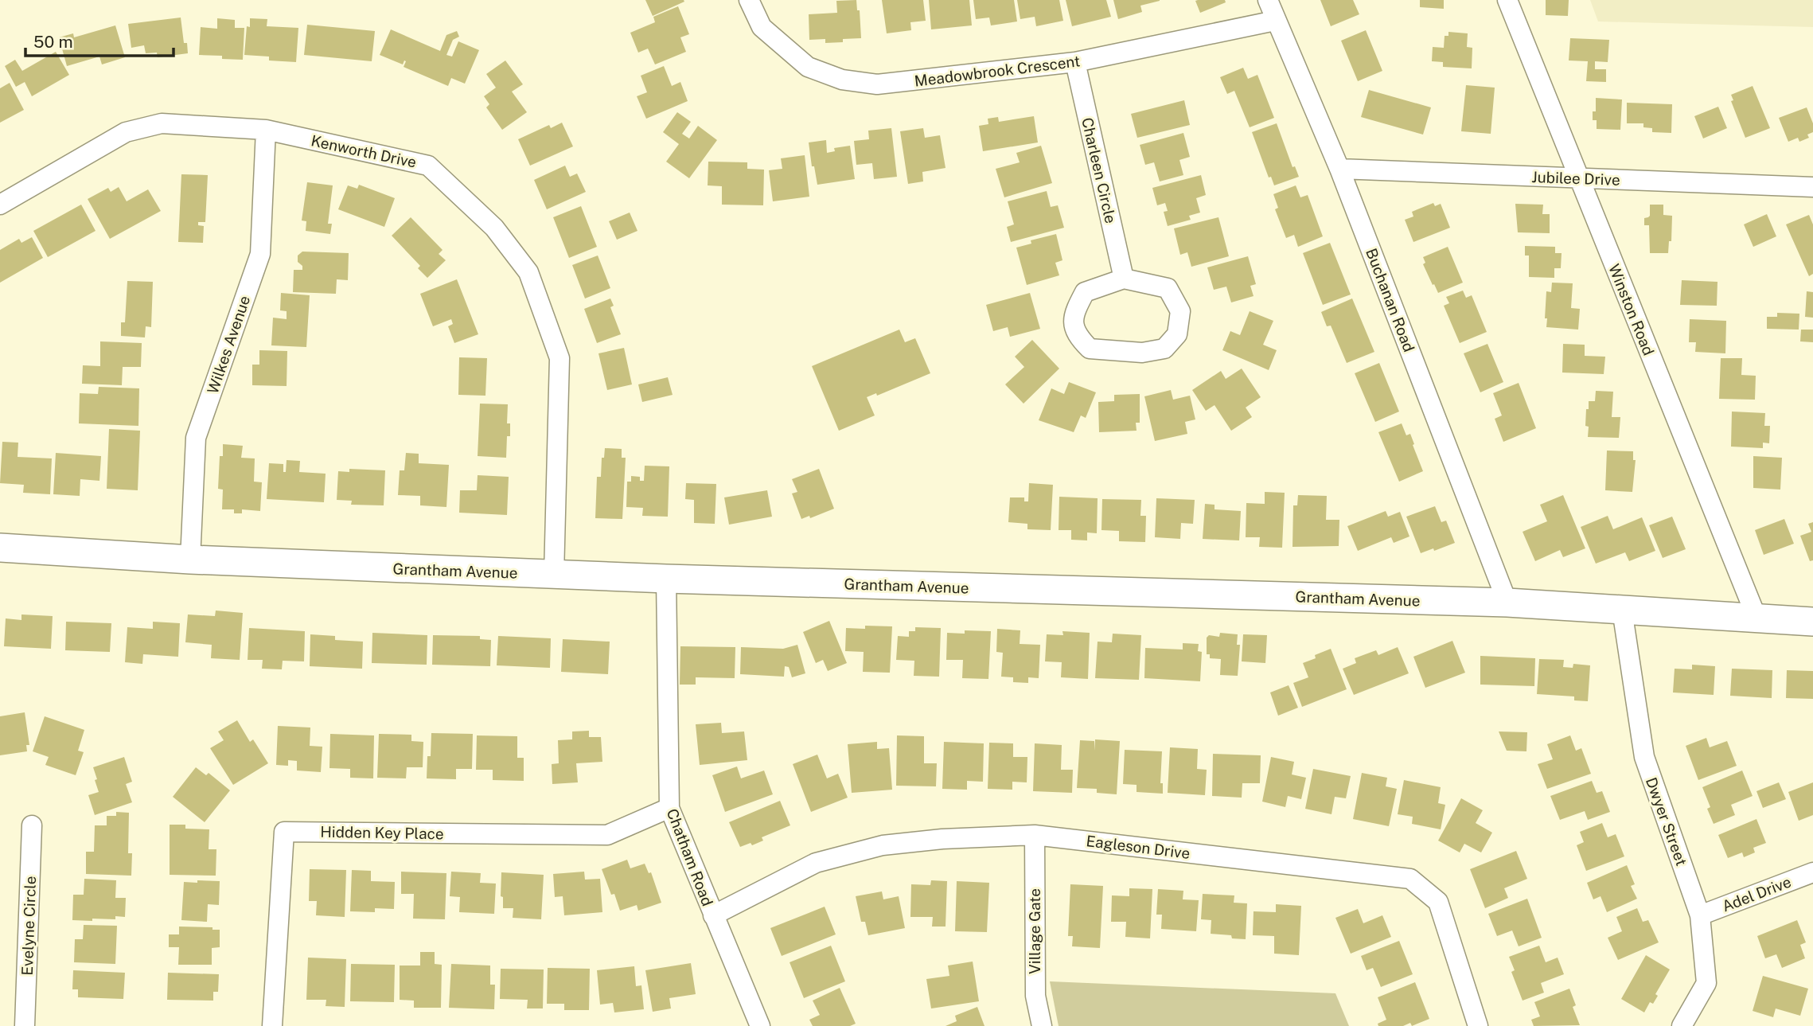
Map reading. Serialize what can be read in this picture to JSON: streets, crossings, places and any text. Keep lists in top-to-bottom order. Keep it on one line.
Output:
{"streets":{"street":["Meadowbrook Crescent","Kenworth Drive","Charleen Circle","Jubilee Drive","Buchanan Road","Winston Road","Wilkes Avenue","Grantham Avenue","Dwyer Street","Hidden Key Place","Eagleson Drive","Chatham Road","Adel Drive","Evelyne Circle","Village Gate"]},"crossings":[["Meadowbrook Crescent","Charleen Circle"],["Meadowbrook Crescent","Buchanan Road"],["Kenworth Drive","Wilkes Avenue"],["Kenworth Drive","Grantham Avenue"],["Jubilee Drive","Buchanan Road"],["Jubilee Drive","Winston Road"],["Buchanan Road","Grantham Avenue"],["Winston Road","Grantham Avenue"],["Wilkes Avenue","Grantham Avenue"],["Grantham Avenue","Dwyer Street"],["Grantham Avenue","Chatham Road"],["Dwyer Street","Adel Drive"],["Hidden Key Place","Chatham Road"],["Eagleson Drive","Chatham Road"],["Eagleson Drive","Village Gate"]],"scale_bar":"50 m"}
